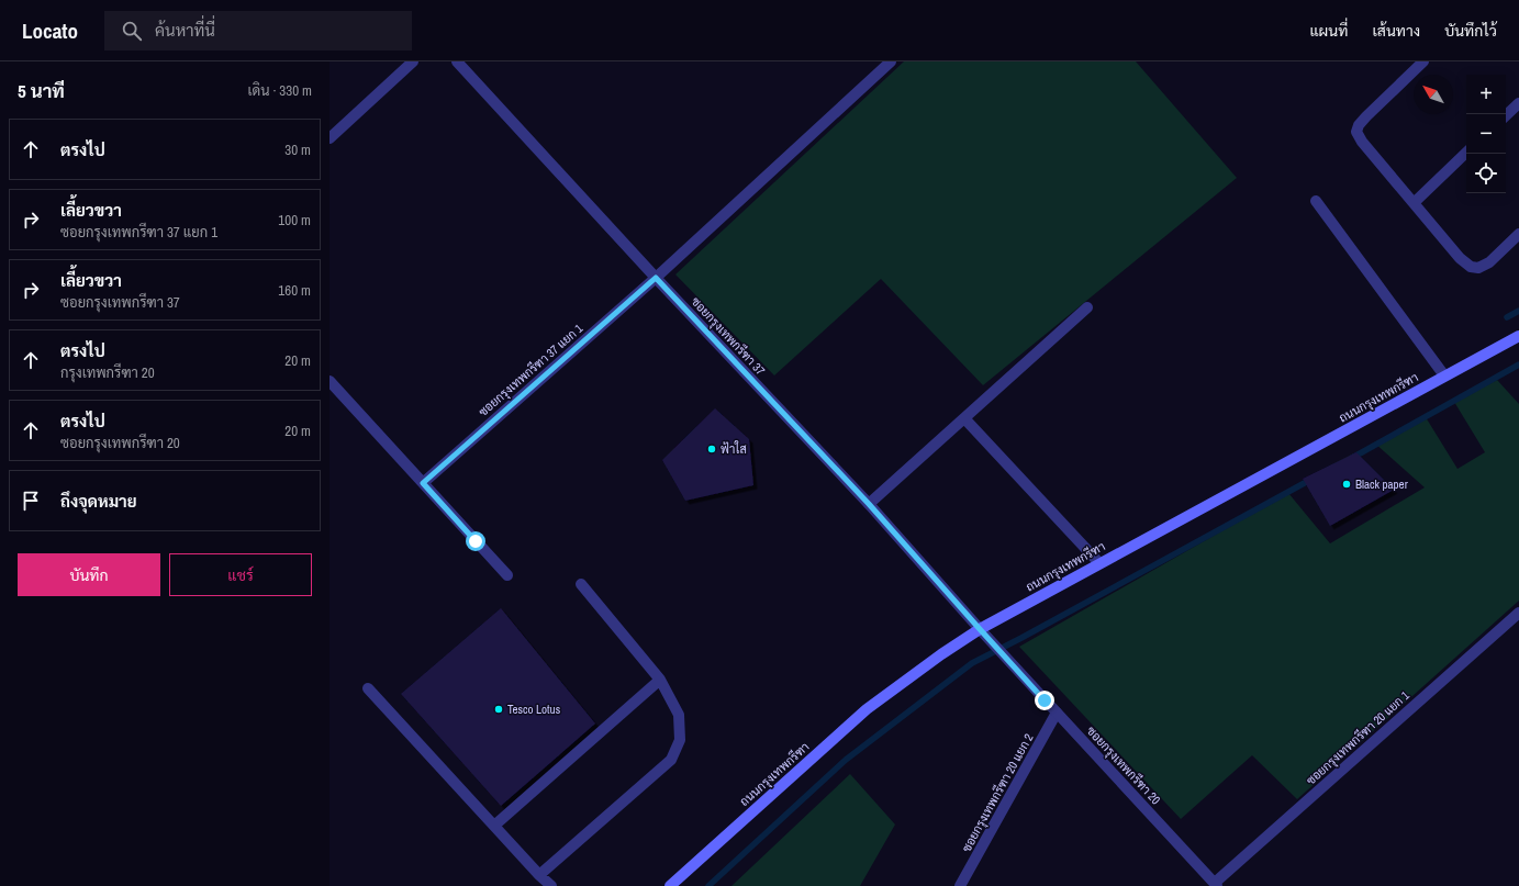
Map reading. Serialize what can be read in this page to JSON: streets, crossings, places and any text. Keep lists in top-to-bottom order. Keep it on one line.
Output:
{"streets":{"main road":["ถนนกรุงเทพกรีฑา"],"street":["ซอยกรุงเทพกรีฑา 37","ซอยกรุงเทพกรีฑา 37 แยก 1","ซอยกรุงเทพกรีฑา 20 แยก 1","ซอยกรุงเทพกรีฑา 20","ซอยกรุงเทพกรีฑา 20 แยก 2"]},"crossings":[["ซอยกรุงเทพกรีฑา 37","ซอยกรุงเทพกรีฑา 37 แยก 1"],["ซอยกรุงเทพกรีฑา 37","ถนนกรุงเทพกรีฑา"],["ซอยกรุงเทพกรีฑา 37","ซอยกรุงเทพกรีฑา 20"],["ซอยกรุงเทพกรีฑา 20 แยก 1","ซอยกรุงเทพกรีฑา 20"],["ซอยกรุงเทพกรีฑา 20","ซอยกรุงเทพกรีฑา 20 แยก 2"]],"places":["ฟ้าใส","Black paper","Tesco Lotus"],"north":"top left","page":{"header":"Locato","search":"ค้นหาที่นี่","nav":["แผนที่","เส้นทาง","บันทึกไว้"],"heading":["5 นาที","เดิน · 330 m"],"map_buttons":["+","−"],"list":[["ตรงไป","30 m"],["เลี้ยวขวา","ซอยกรุงเทพกรีฑา 37 แยก 1","100 m"],["เลี้ยวขวา","ซอยกรุงเทพกรีฑา 37","160 m"],["ตรงไป","กรุงเทพกรีฑา 20","20 m"],["ตรงไป","ซอยกรุงเทพกรีฑา 20","20 m"],"ถึงจุดหมาย"],"buttons":["บันทึก","แชร์"]}}
